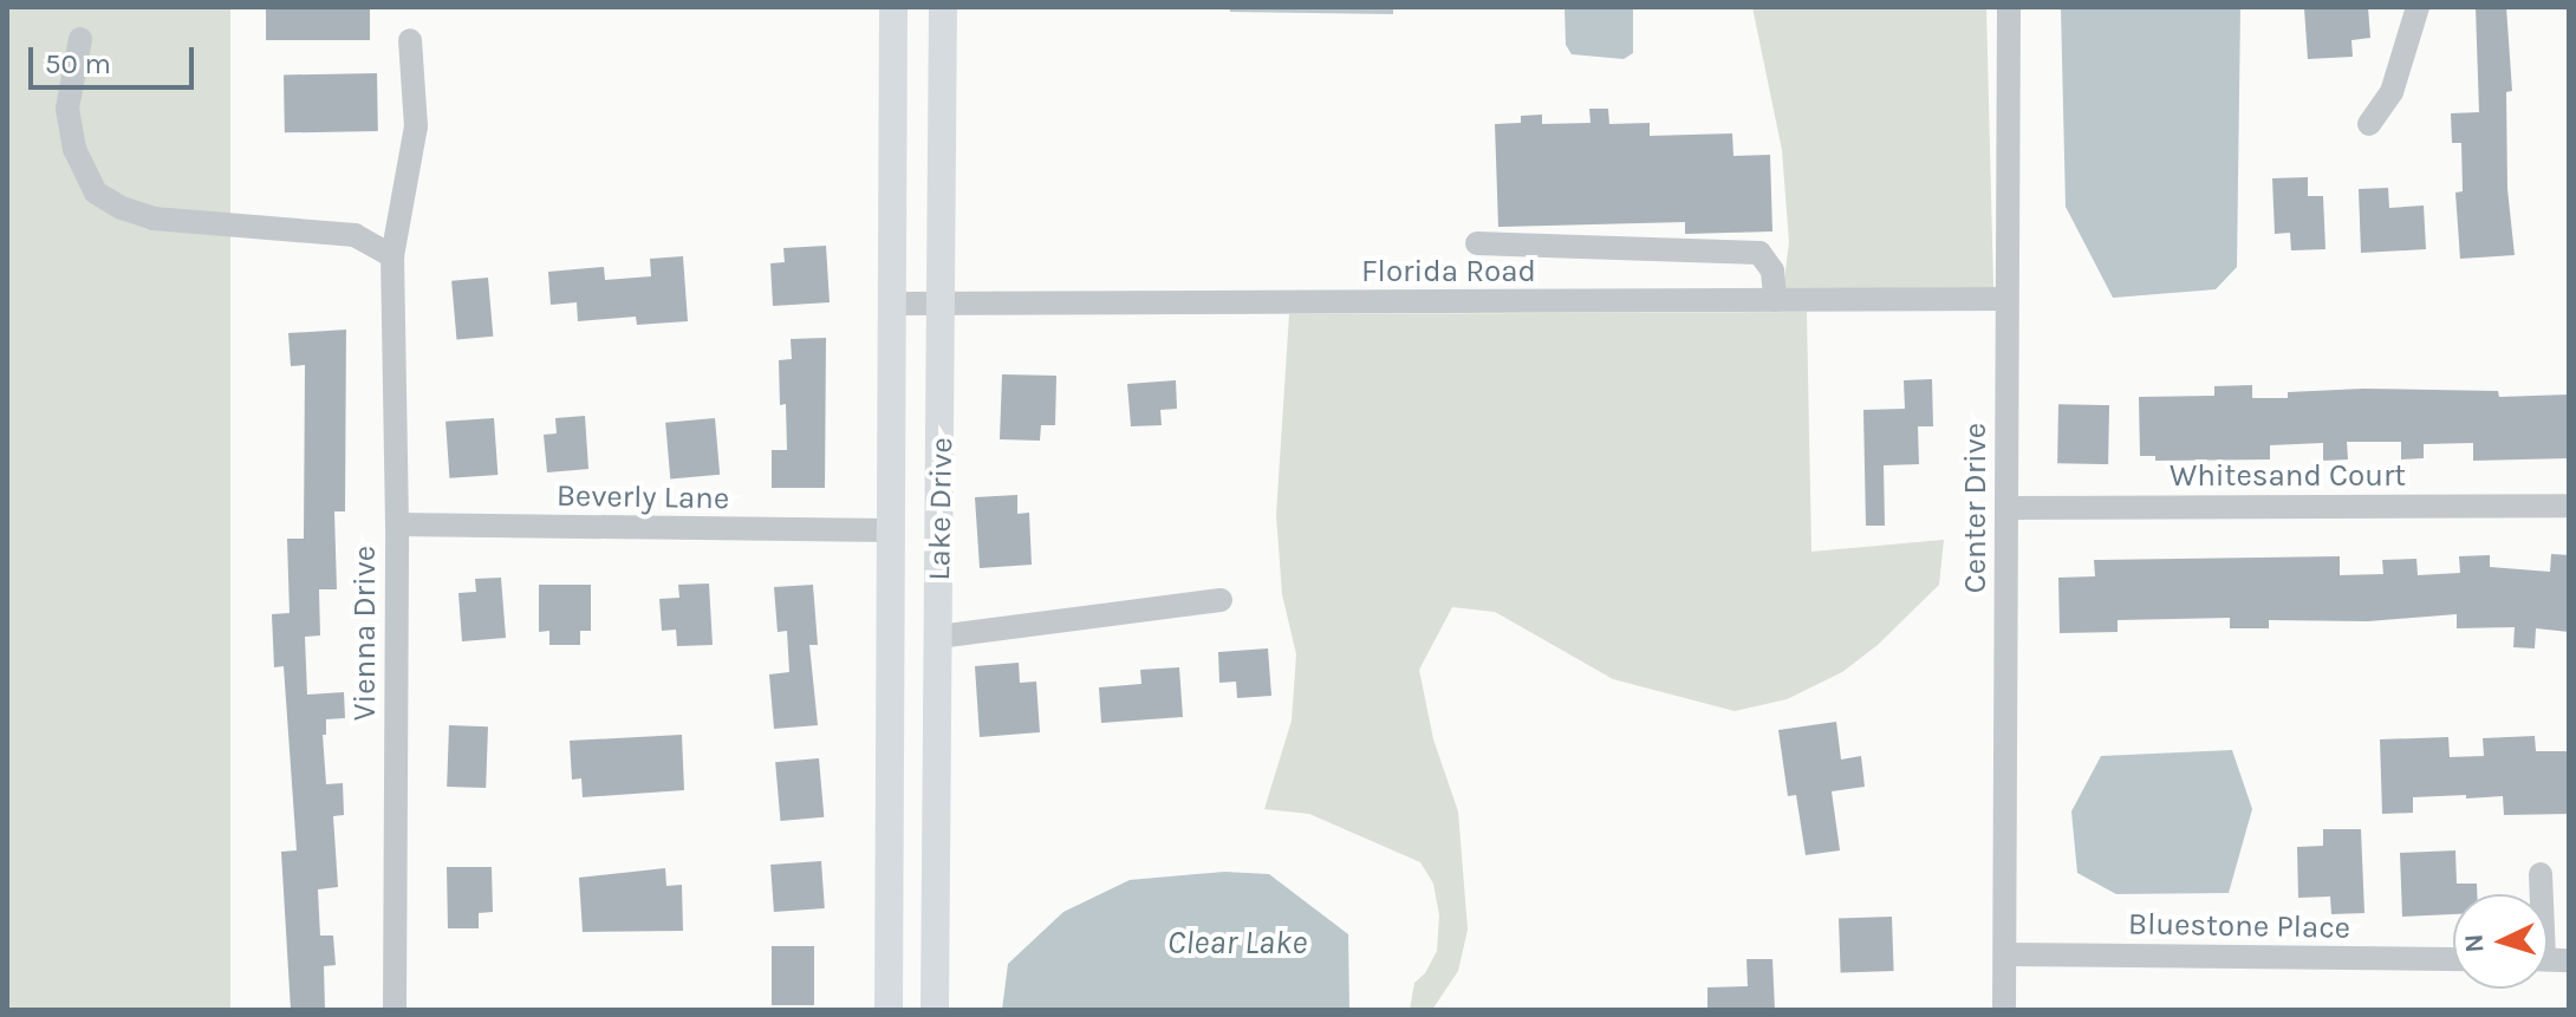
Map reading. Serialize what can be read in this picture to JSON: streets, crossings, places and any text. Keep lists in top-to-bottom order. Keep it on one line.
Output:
{"streets":{"main road":["Lake Drive"],"street":["Florida Road","Whitesand Court","Beverly Lane","Center Drive","Vienna Drive","Bluestone Place"]},"crossings":[["Florida Road","Center Drive"],["Florida Road","Lake Drive"],["Whitesand Court","Center Drive"],["Beverly Lane","Lake Drive"],["Beverly Lane","Vienna Drive"],["Center Drive","Bluestone Place"]],"water":["Clear Lake"],"scale_bar":"50 m","north":"left"}
